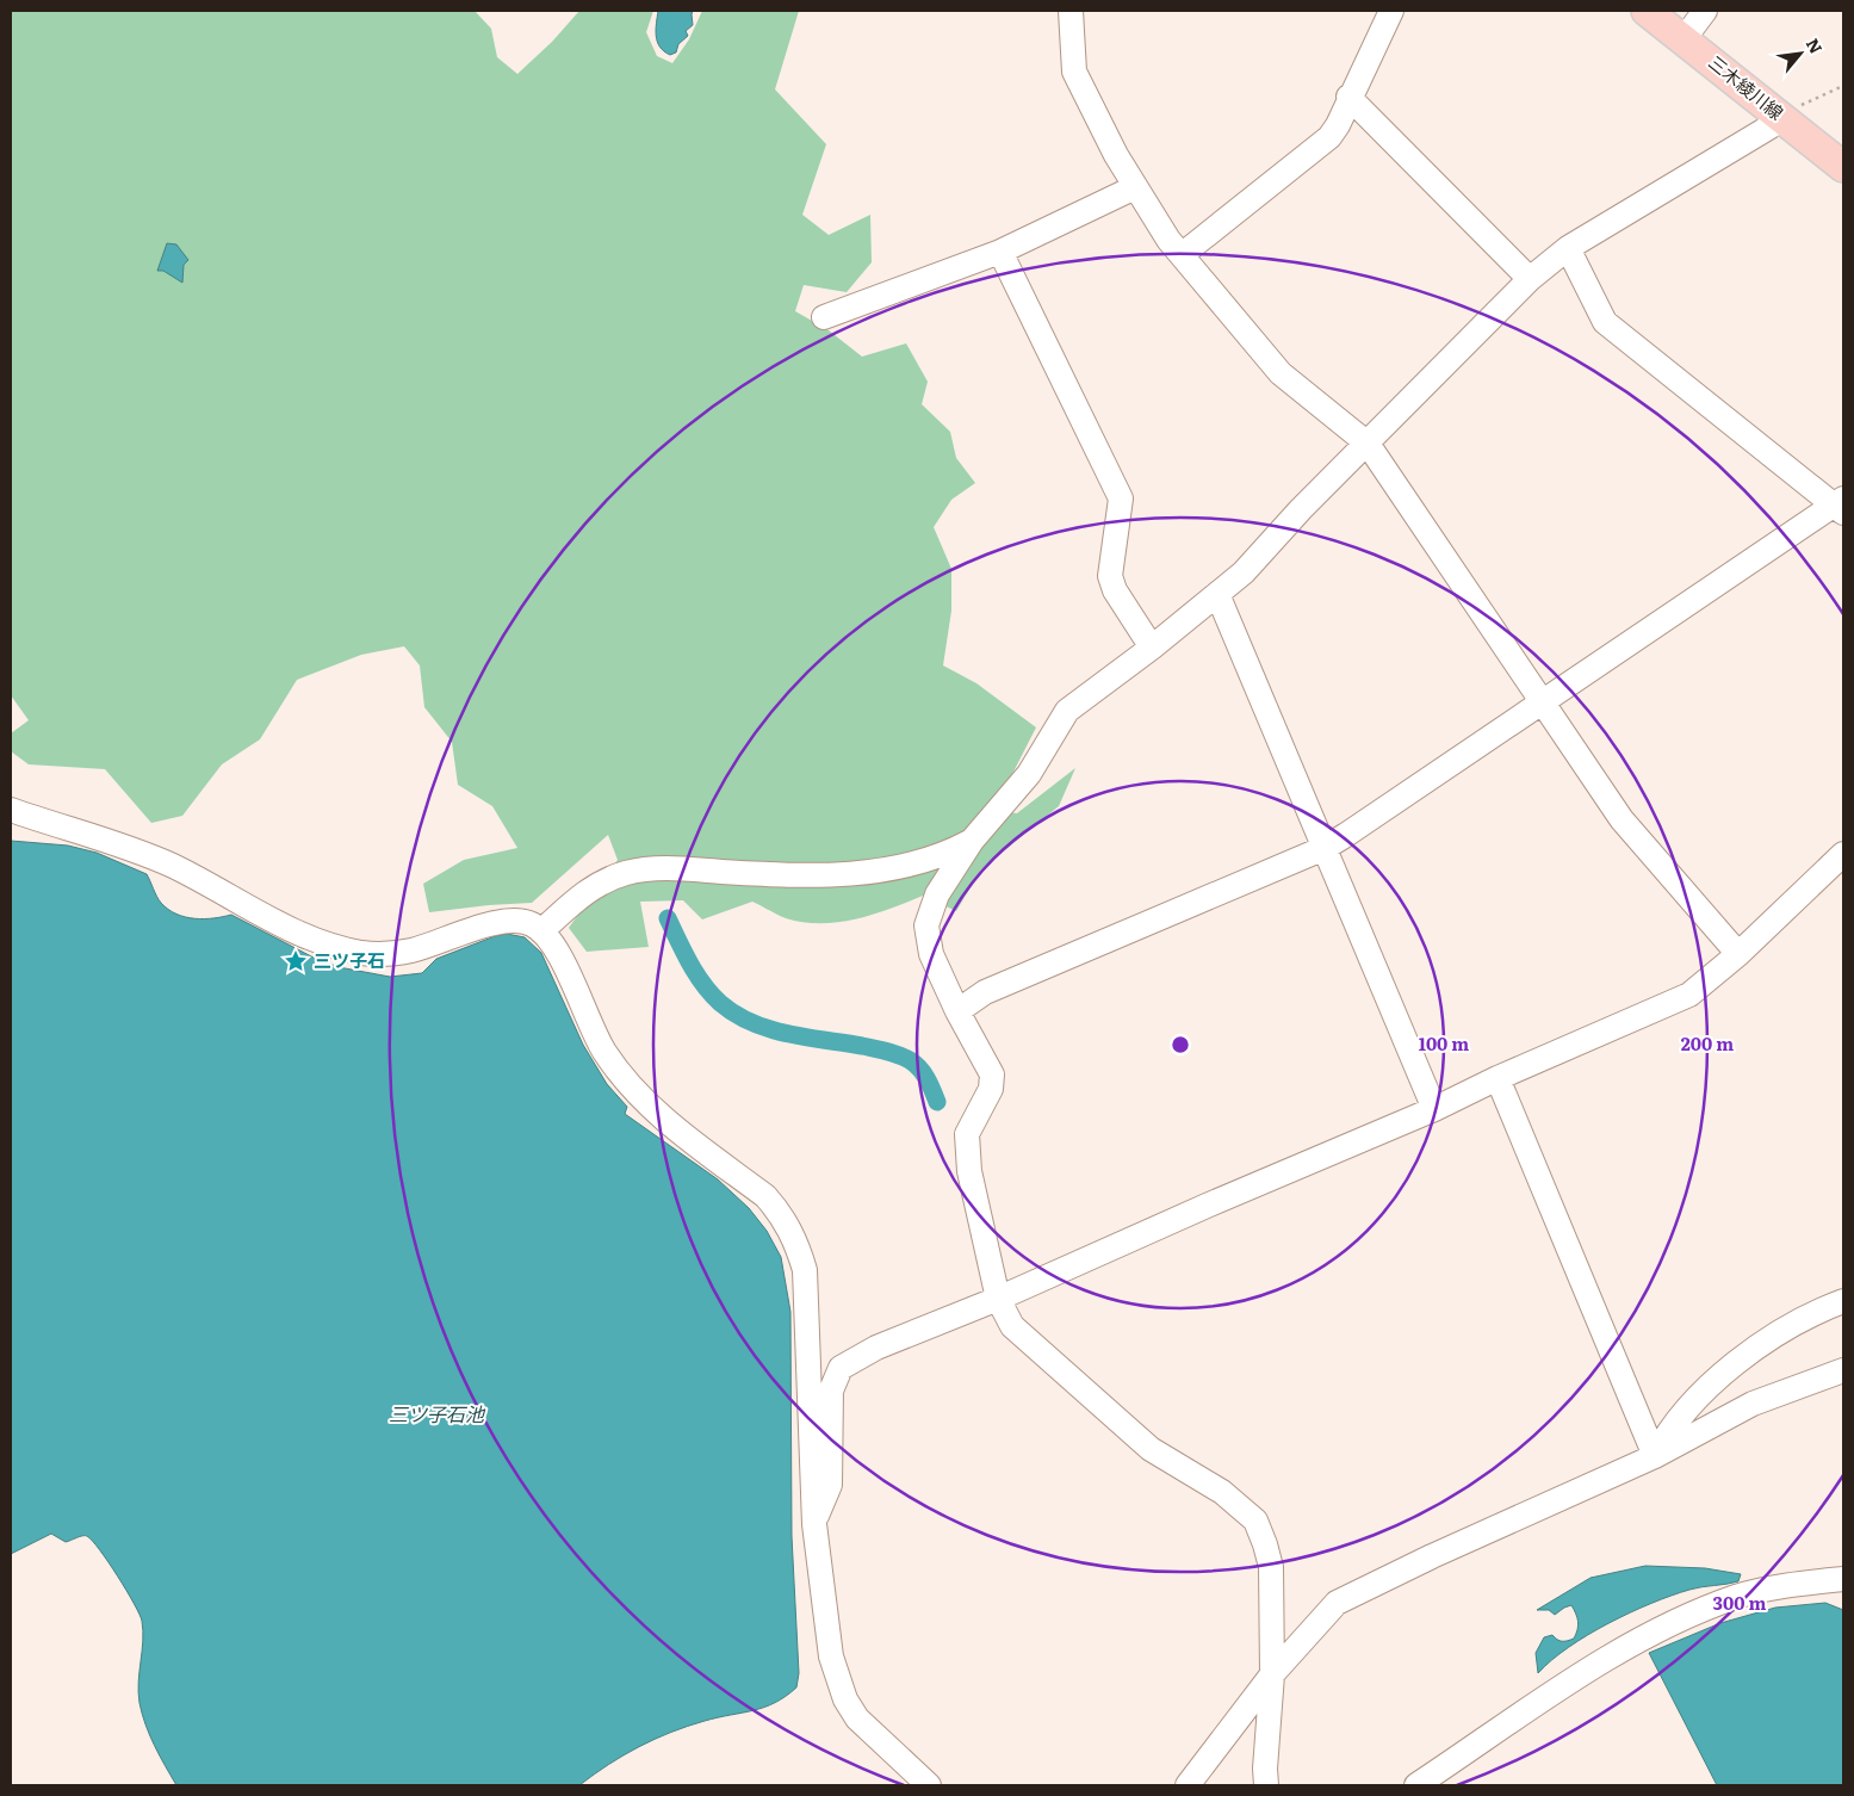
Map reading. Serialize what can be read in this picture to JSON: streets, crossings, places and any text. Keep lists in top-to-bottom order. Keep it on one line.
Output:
{"streets":{"main road":["三木綾川線"]},"water":["三ツ子石池"],"places":{"place":["三ツ子石"]},"north":"top right","rings":["100 m","200 m","300 m"]}
